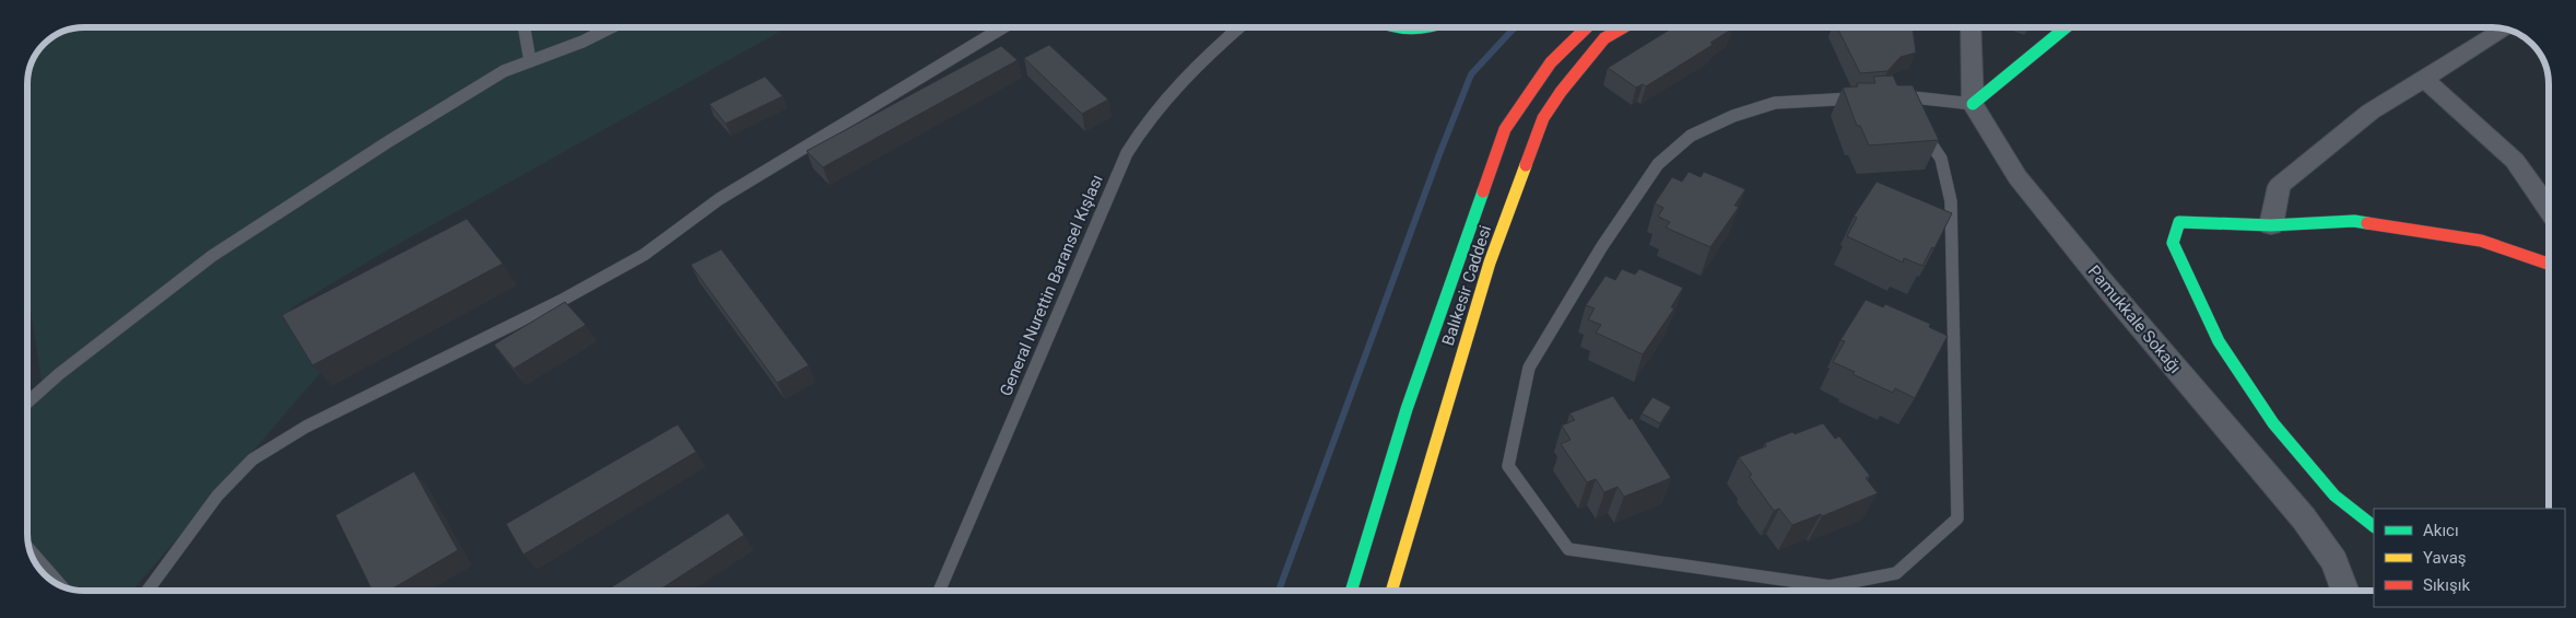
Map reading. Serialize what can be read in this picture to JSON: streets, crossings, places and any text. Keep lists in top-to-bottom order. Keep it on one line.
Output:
{"streets":{"main road":["Balıkesir Caddesi"],"street":["Pamukkale Sokağı"],"lane":["General Nurettin Baransel Kışlası"]},"legend":["Akıcı","Yavaş","Sıkışık"]}
